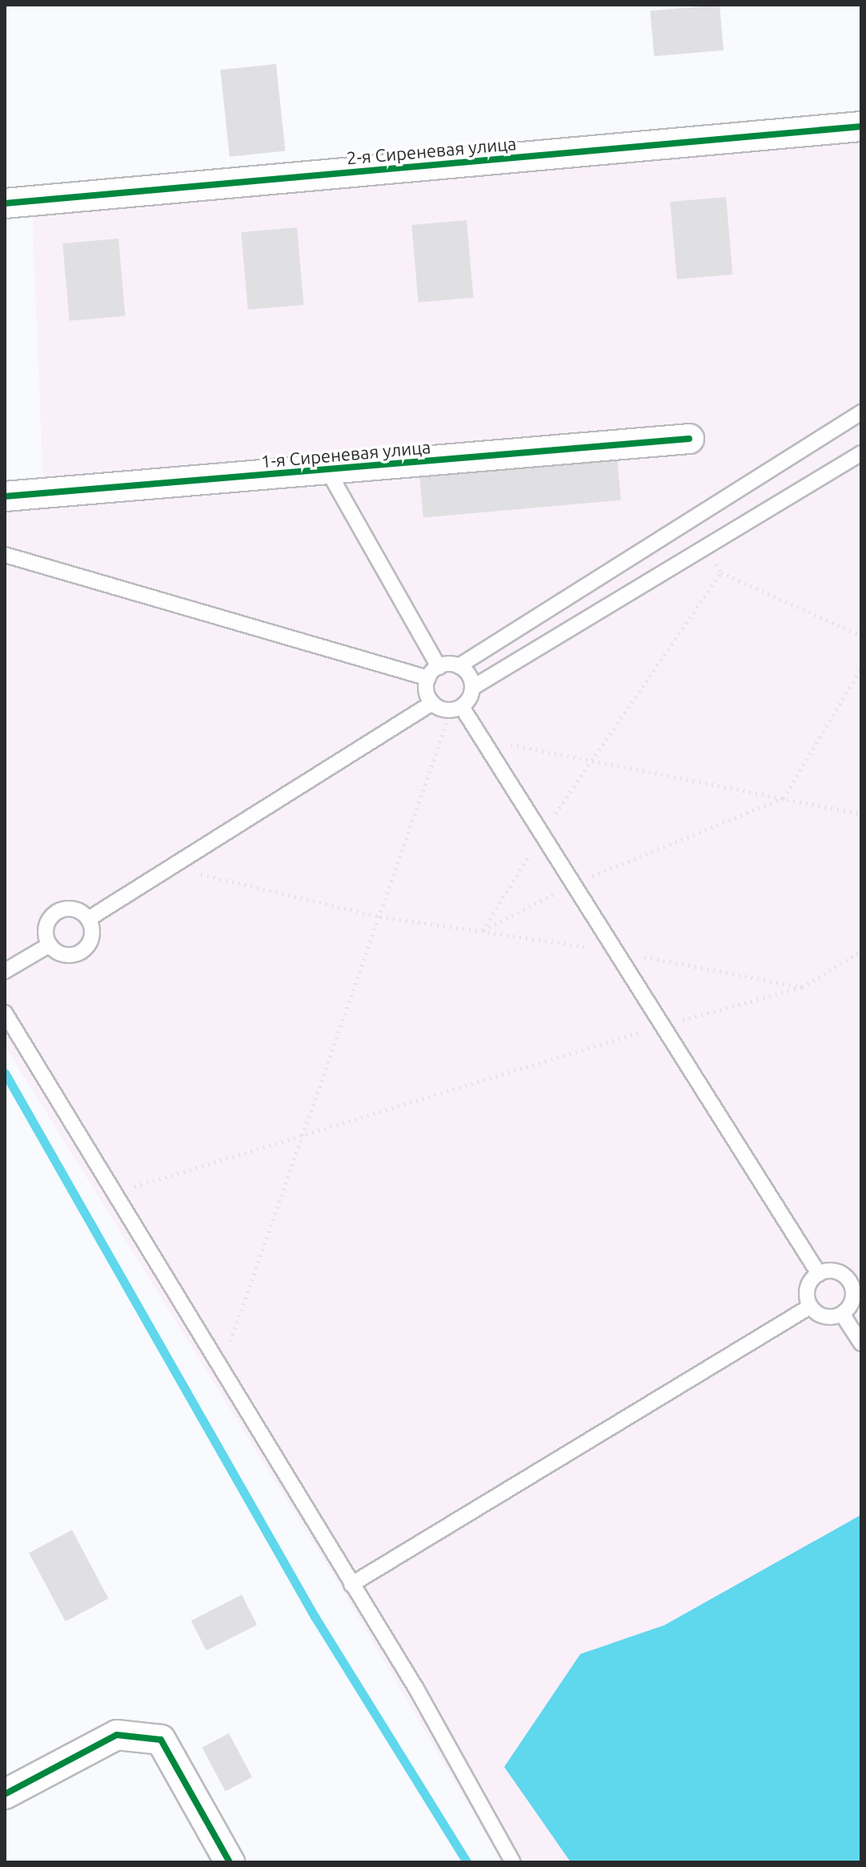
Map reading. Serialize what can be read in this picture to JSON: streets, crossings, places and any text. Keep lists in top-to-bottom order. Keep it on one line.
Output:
{"streets":{"street":["2-я Сиреневая улица","1-я Сиреневая улица"]}}
